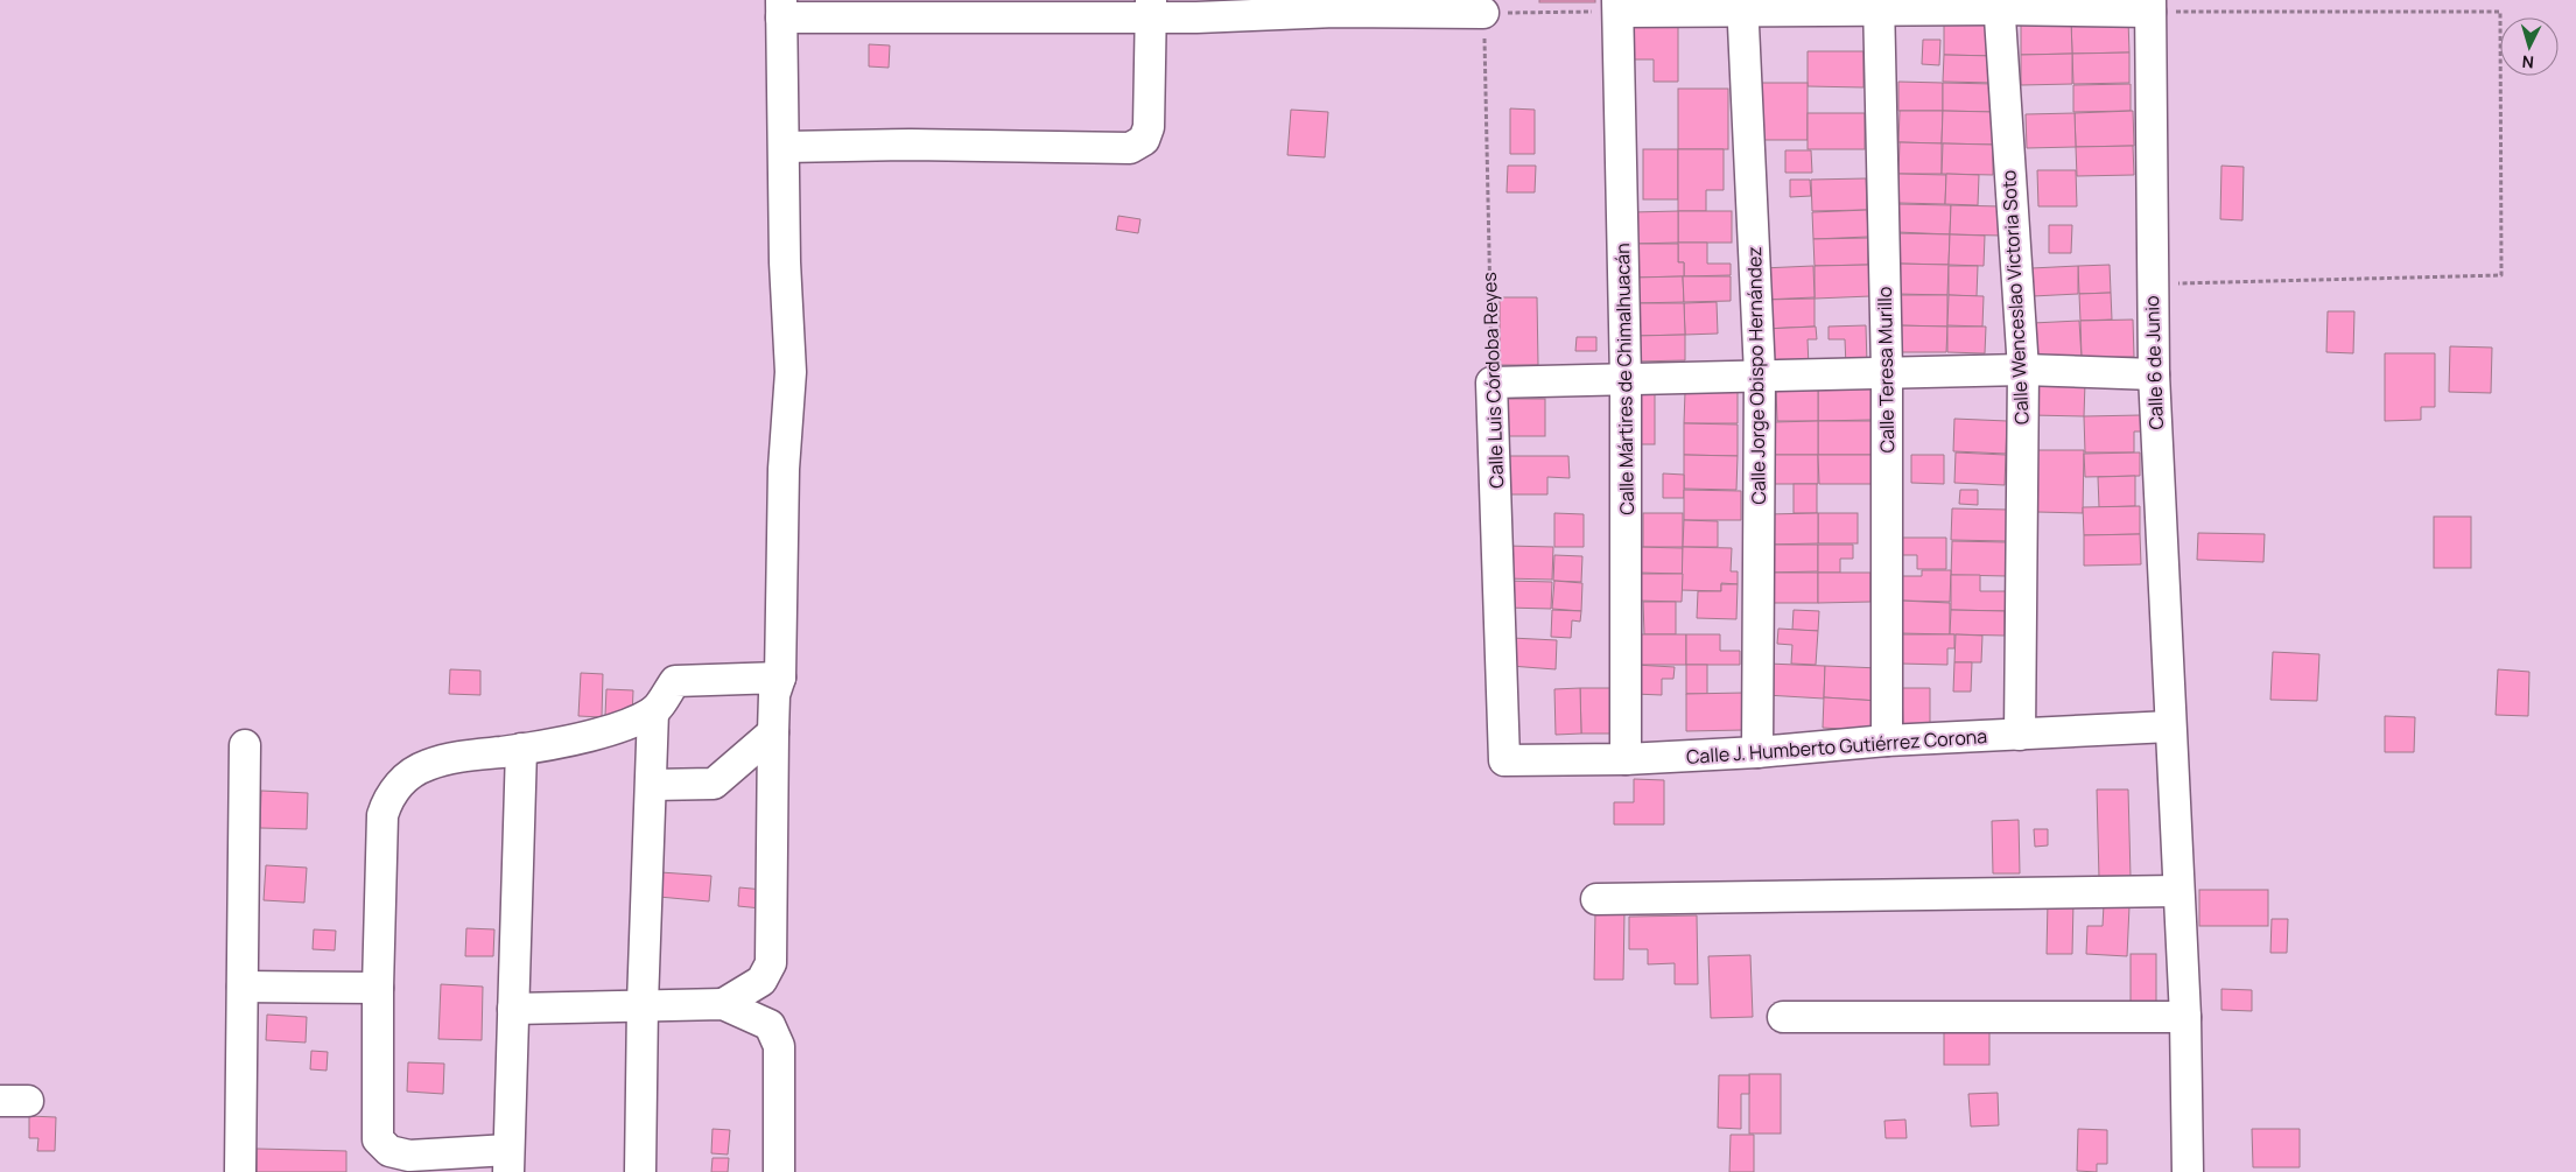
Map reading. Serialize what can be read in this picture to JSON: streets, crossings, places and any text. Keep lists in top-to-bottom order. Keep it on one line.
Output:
{"streets":{"street":["Calle Wenceslao Victoria Soto","Calle 6 de Junio","Calle Teresa Murillo","Calle Jorge Obispo Hernández","Calle Mártires de Chimalhuacán","Calle Luis Córdoba Reyes","Calle J. Humberto Gutiérrez Corona"]},"crossings":[["Calle Wenceslao Victoria Soto","Calle J. Humberto Gutiérrez Corona"],["Calle 6 de Junio","Calle J. Humberto Gutiérrez Corona"],["Calle Teresa Murillo","Calle J. Humberto Gutiérrez Corona"],["Calle Jorge Obispo Hernández","Calle J. Humberto Gutiérrez Corona"],["Calle Mártires de Chimalhuacán","Calle J. Humberto Gutiérrez Corona"],["Calle Luis Córdoba Reyes","Calle J. Humberto Gutiérrez Corona"]],"north":"bottom"}
